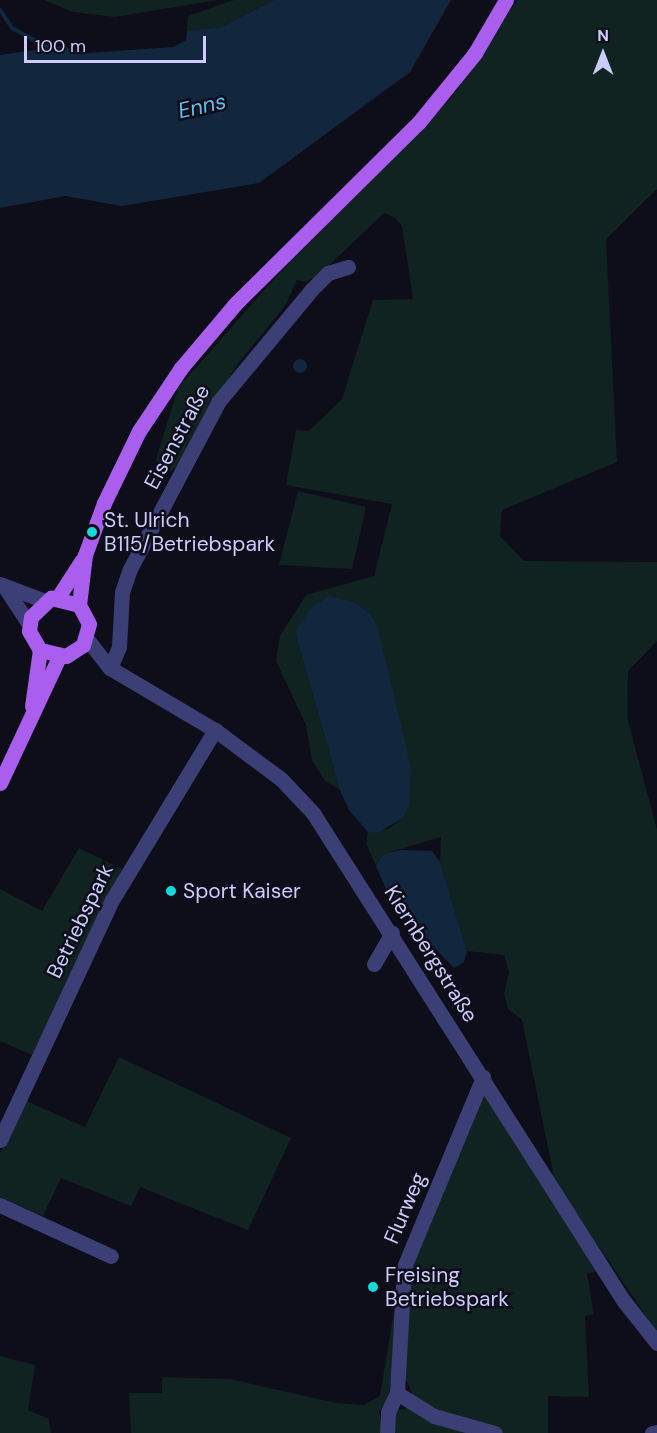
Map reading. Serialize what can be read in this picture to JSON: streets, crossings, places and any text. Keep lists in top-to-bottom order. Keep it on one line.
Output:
{"streets":{"street":["Eisenstraße","Betriebspark","Kiernbergstraße","Flurweg"]},"crossings":[["Eisenstraße","Kiernbergstraße"],["Betriebspark","Kiernbergstraße"],["Kiernbergstraße","Flurweg"]],"water":["Enns"],"places":["St. Ulrich B115/Betriebspark","Sport Kaiser","Freising Betriebspark"],"scale_bar":"100 m","north":"top"}
